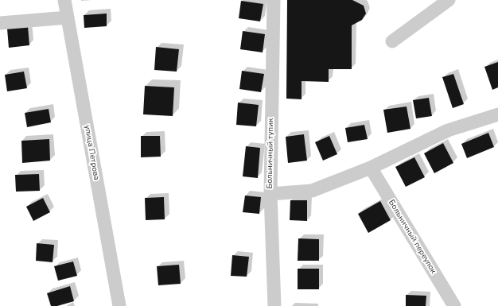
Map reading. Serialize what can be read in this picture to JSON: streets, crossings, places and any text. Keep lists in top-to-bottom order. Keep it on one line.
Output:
{"streets":{"street":["улица Петрова","Больничный тупик","Больничный переулок"]}}
